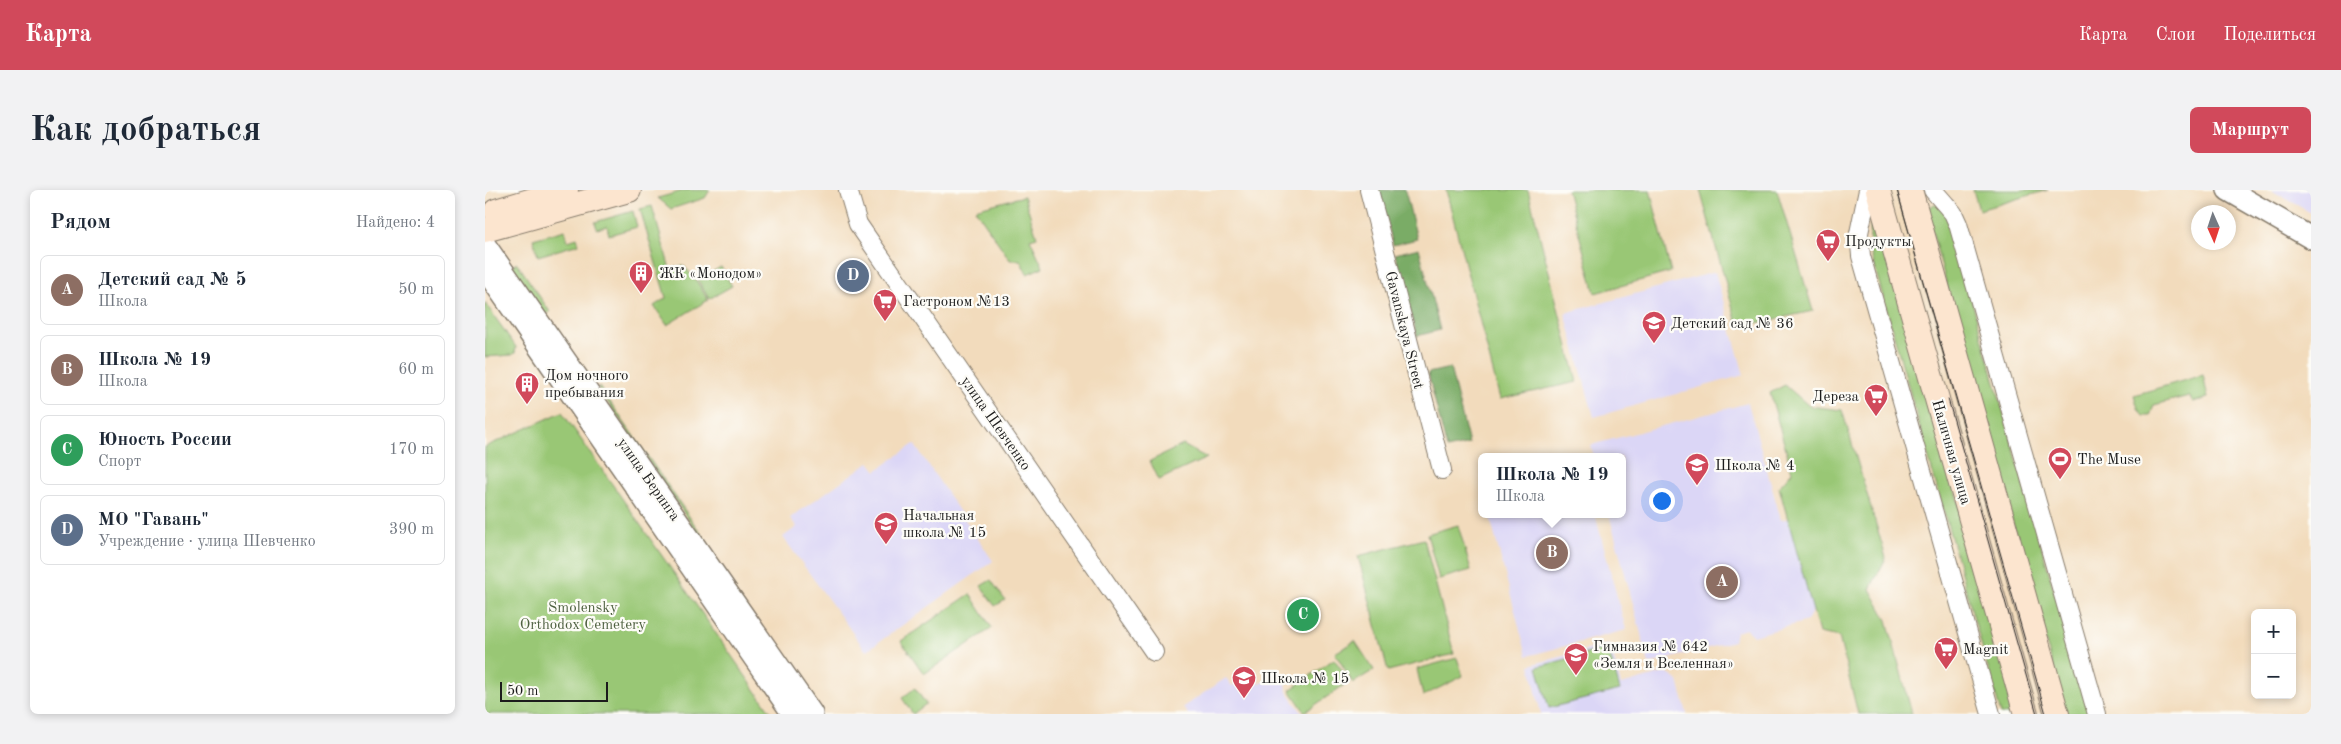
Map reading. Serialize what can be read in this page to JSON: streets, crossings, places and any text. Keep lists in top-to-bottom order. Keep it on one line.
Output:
{"streets":{"main road":["Наличная улица"],"street":["Gavanskaya Street","улица Шевченко","улица Беринга"]},"parks":["Smolensky Orthodox Cemetery"],"places":{"supermarket":["Продукты","Гастроном №13","Дереза","Magnit"],"building":["ЖК «Монодом»","Дом ночного пребывания"],"school or university":["Детский сад № 36","Школа № 4","Начальная школа № 15","Гимназия № 642 «Земля и Вселенная»","Школа № 15"],"sports":["The Muse"]},"scale_bar":"50 m","north":"bottom","page":{"header":"Карта","nav":["Карта","Слои","Поделиться"],"buttons":"Маршрут","title":"Как добраться","heading":["Рядом","Найдено: 4"],"list":[{"mark":"A","name":"Детский сад № 5","note":"Школа","value":"50 m"},{"mark":"B","name":"Школа № 19","note":"Школа","value":"60 m"},{"mark":"C","name":"Юность России","note":"Спорт","value":"170 m"},{"mark":"D","name":"МО \"Гавань\"","note":"Учреждение · улица Шевченко","value":"390 m"}],"pins":["D","B","A","C"],"popup":["Школа № 19","Школа"],"map_buttons":["+","−"],"scale":"50 m"}}
